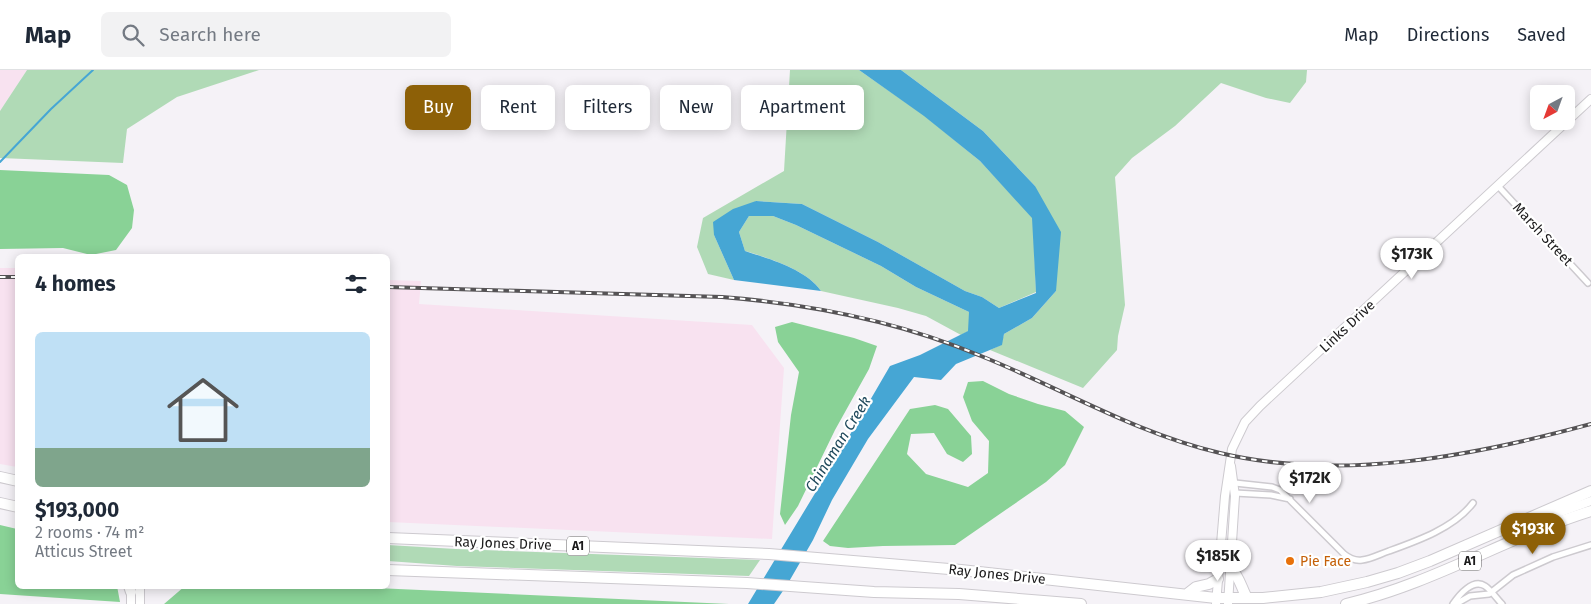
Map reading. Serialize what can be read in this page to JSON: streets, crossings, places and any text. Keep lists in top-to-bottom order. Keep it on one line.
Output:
{"streets":{"highway":["Ray Jones Drive","A1"],"street":["Marsh Street","Links Drive"]},"crossings":[["Marsh Street","Links Drive"],["Links Drive","Ray Jones Drive"],["Ray Jones Drive","A1"]],"water":["Chinaman Creek"],"places":["Pie Face"],"north":"bottom left","page":{"header":"Map","search":"Search here","nav":["Map","Directions","Saved"],"chip":["Buy","Rent","Filters","New","Apartment"],"price":["$173K","$172K","$193K","$185K"],"heading":"4 homes","list":[{"name":"$193,000","note":"2 rooms · 74 m² · Atticus Street"}]}}
